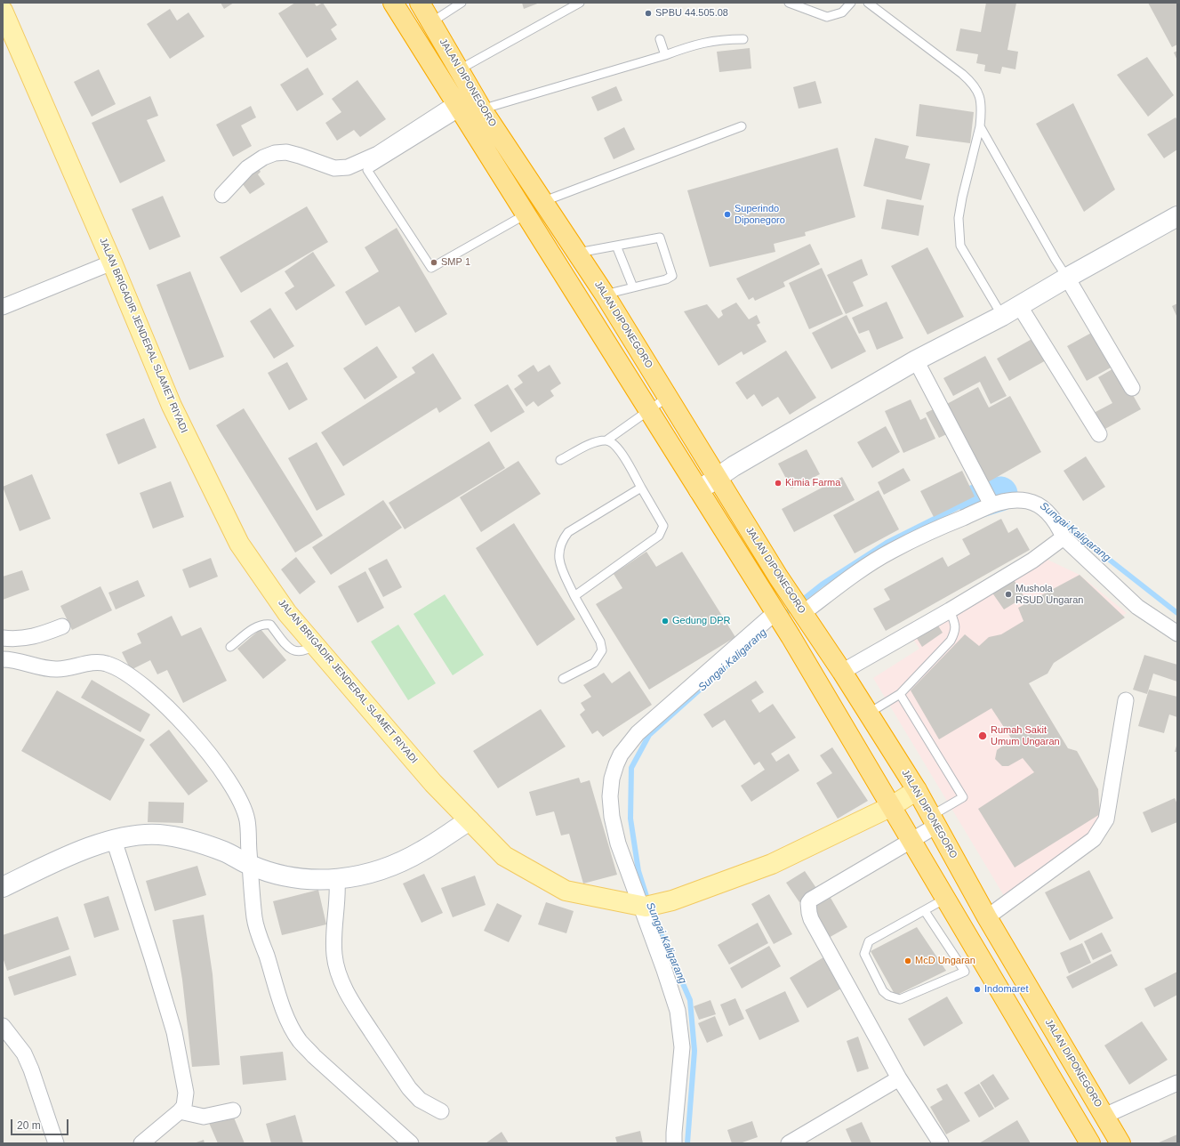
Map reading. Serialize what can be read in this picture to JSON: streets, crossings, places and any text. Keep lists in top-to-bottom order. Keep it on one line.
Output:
{"streets":{"highway":["JALAN DIPONEGORO"],"main road":["JALAN BRIGADIR JENDERAL SLAMET RIYADI"]},"crossings":[["JALAN DIPONEGORO","JALAN BRIGADIR JENDERAL SLAMET RIYADI"]],"water":["Sungai Kaligarang"],"places":["SPBU 44.505.08","Superindo Diponegoro","SMP 1","Kimia Farma","Mushola RSUD Ungaran","Gedung DPR","Rumah Sakit Umum Ungaran","McD Ungaran","Indomaret"],"scale_bar":"20 m"}
